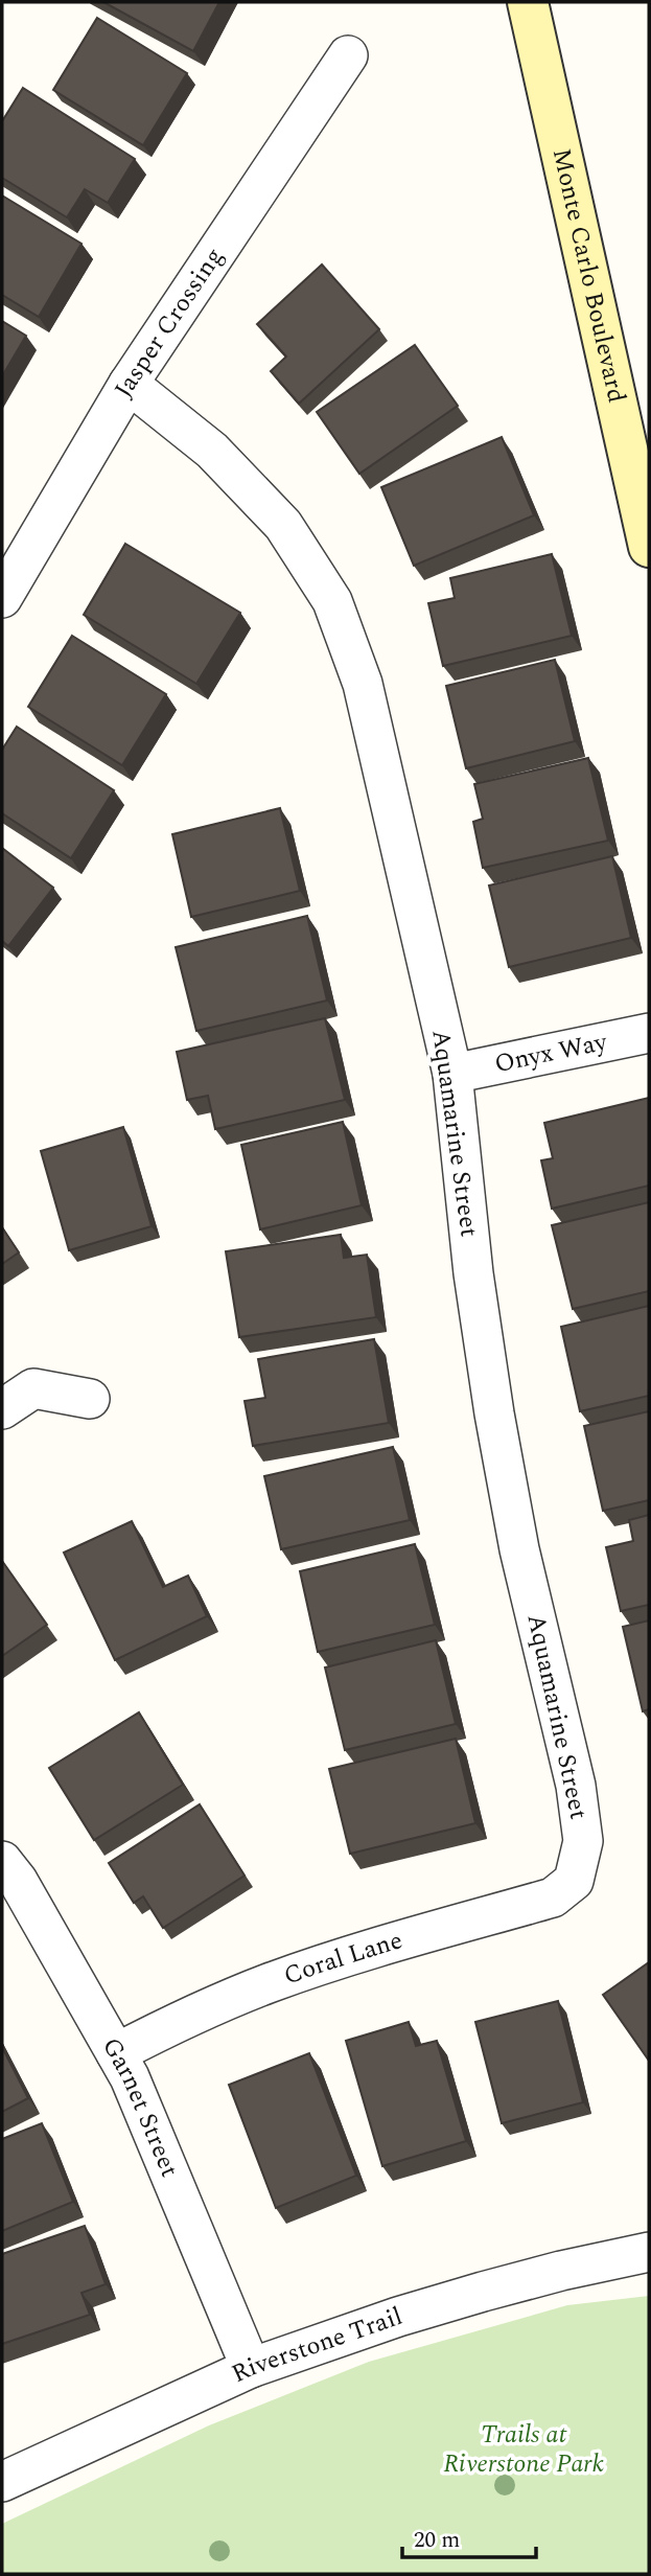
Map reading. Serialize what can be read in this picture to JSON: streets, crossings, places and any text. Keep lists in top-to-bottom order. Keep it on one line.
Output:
{"streets":{"main road":["Monte Carlo Boulevard"],"street":["Jasper Crossing","Onyx Way","Aquamarine Street","Coral Lane","Garnet Street","Riverstone Trail"]},"crossings":[["Jasper Crossing","Aquamarine Street"],["Onyx Way","Aquamarine Street"],["Aquamarine Street","Coral Lane"],["Coral Lane","Garnet Street"],["Garnet Street","Riverstone Trail"]],"parks":["Trails at Riverstone Park"],"scale_bar":"20 m"}
